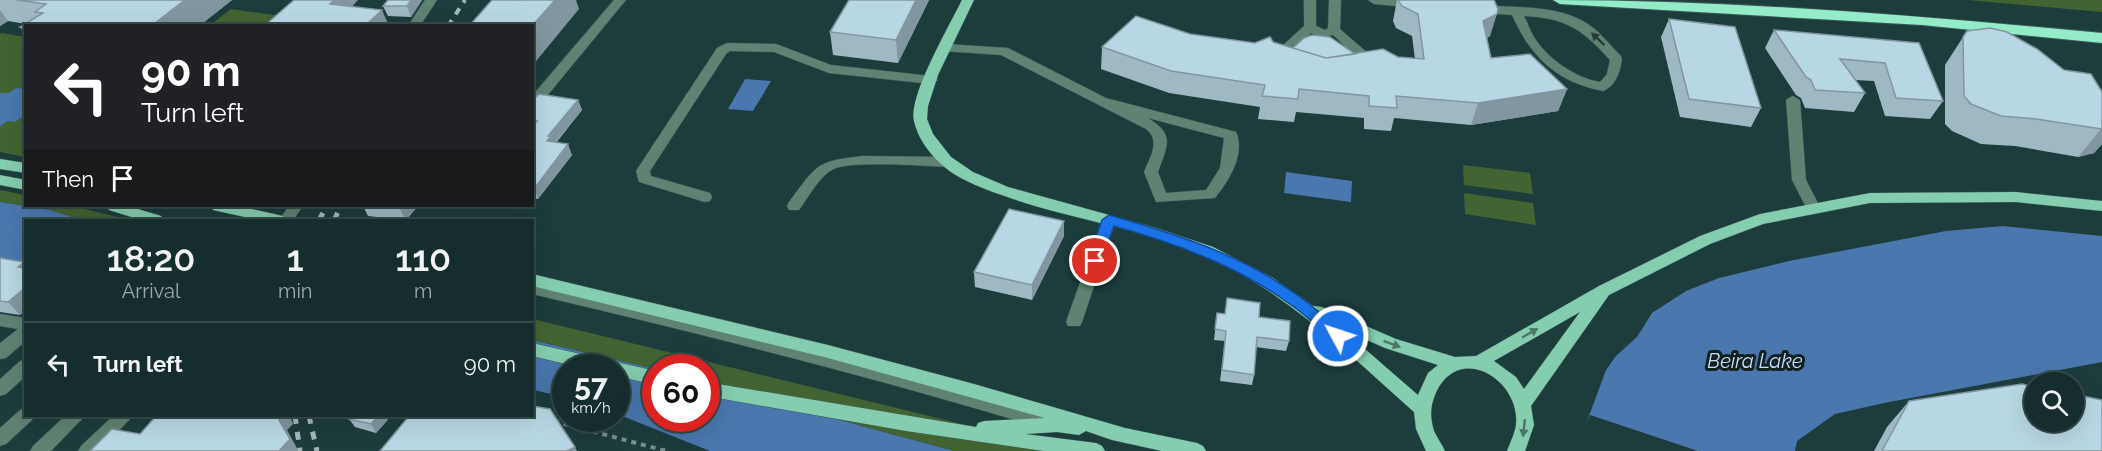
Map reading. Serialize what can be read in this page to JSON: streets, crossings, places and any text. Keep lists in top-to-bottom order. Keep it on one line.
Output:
{"water":["Beira Lake"],"page":{"turn":["90 m","Turn left"],"then":"Then","eta":["18:20","Arrival","1","min","110","m"],"list":[{"name":"Turn left","value":"90 m"}],"speed":"57 km/h","limit":"60"}}
